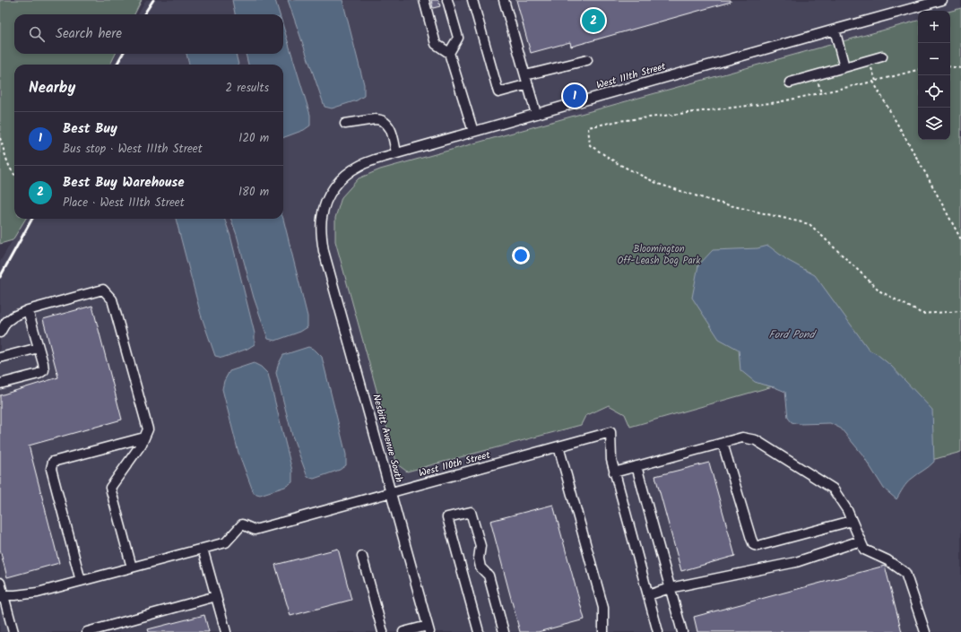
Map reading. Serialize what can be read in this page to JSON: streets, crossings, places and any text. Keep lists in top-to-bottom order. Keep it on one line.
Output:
{"streets":{"street":["West 111th Street","Nesbitt Avenue South","West 110th Street"]},"crossings":[["West 111th Street","Nesbitt Avenue South"],["Nesbitt Avenue South","West 110th Street"]],"water":["Ford Pond"],"parks":["Bloomington Off-Leash Dog Park"],"page":{"pins":["2","1"],"map_buttons":["+","−"],"search":"Search here","heading":["Nearby","2 results"],"list":[{"mark":"1","name":"Best Buy","note":"Bus stop · West 111th Street","value":"120 m"},{"mark":"2","name":"Best Buy Warehouse","note":"Place · West 111th Street","value":"180 m"}]}}
